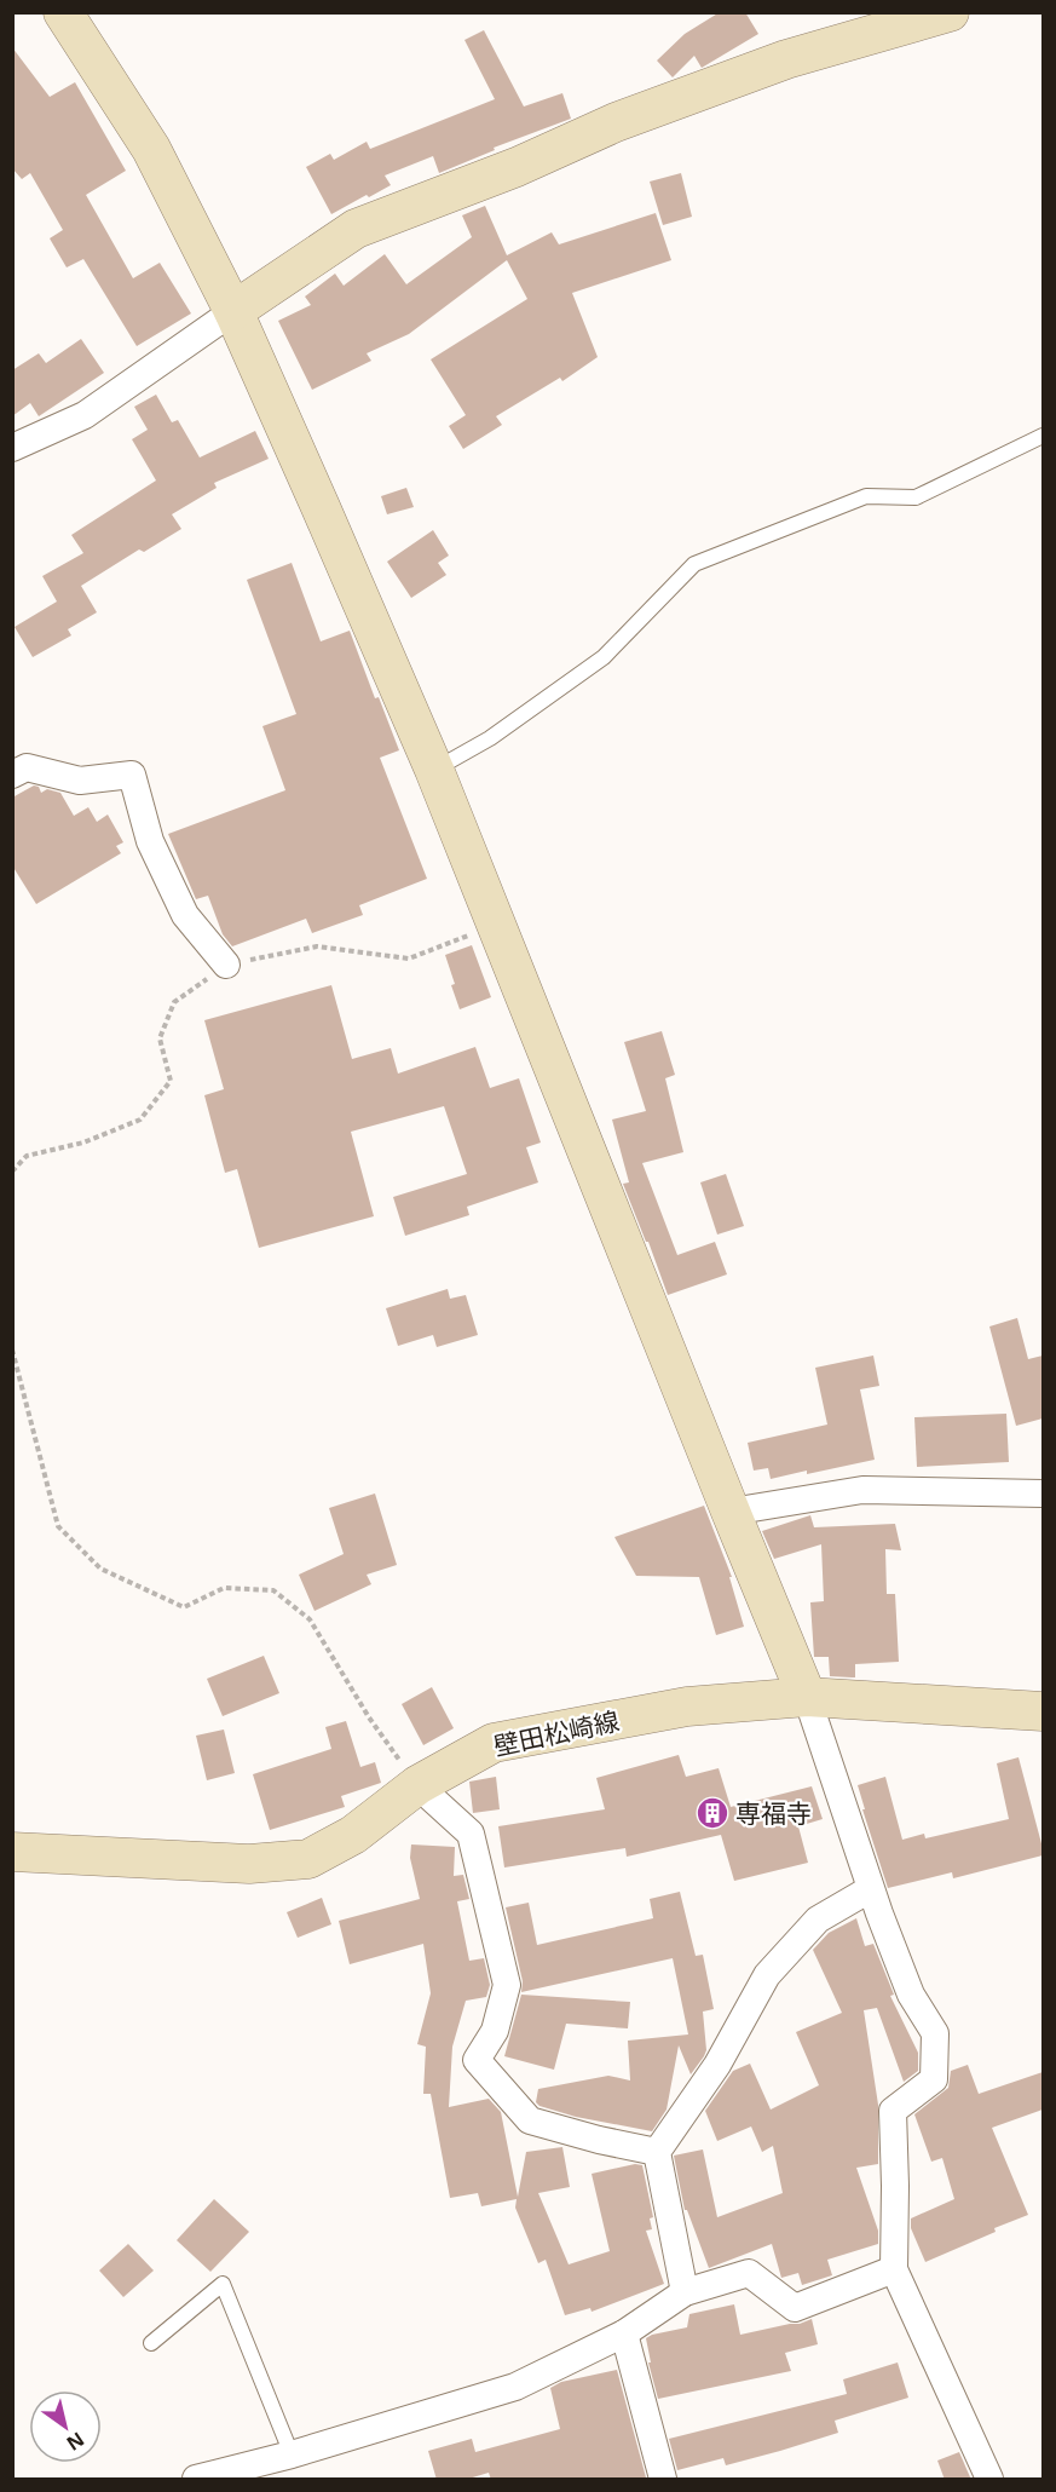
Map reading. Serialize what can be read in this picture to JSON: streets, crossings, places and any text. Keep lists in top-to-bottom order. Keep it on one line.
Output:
{"streets":{"street":["壁田松崎線"]},"places":{"building":["専福寺"]},"north":"bottom right"}
